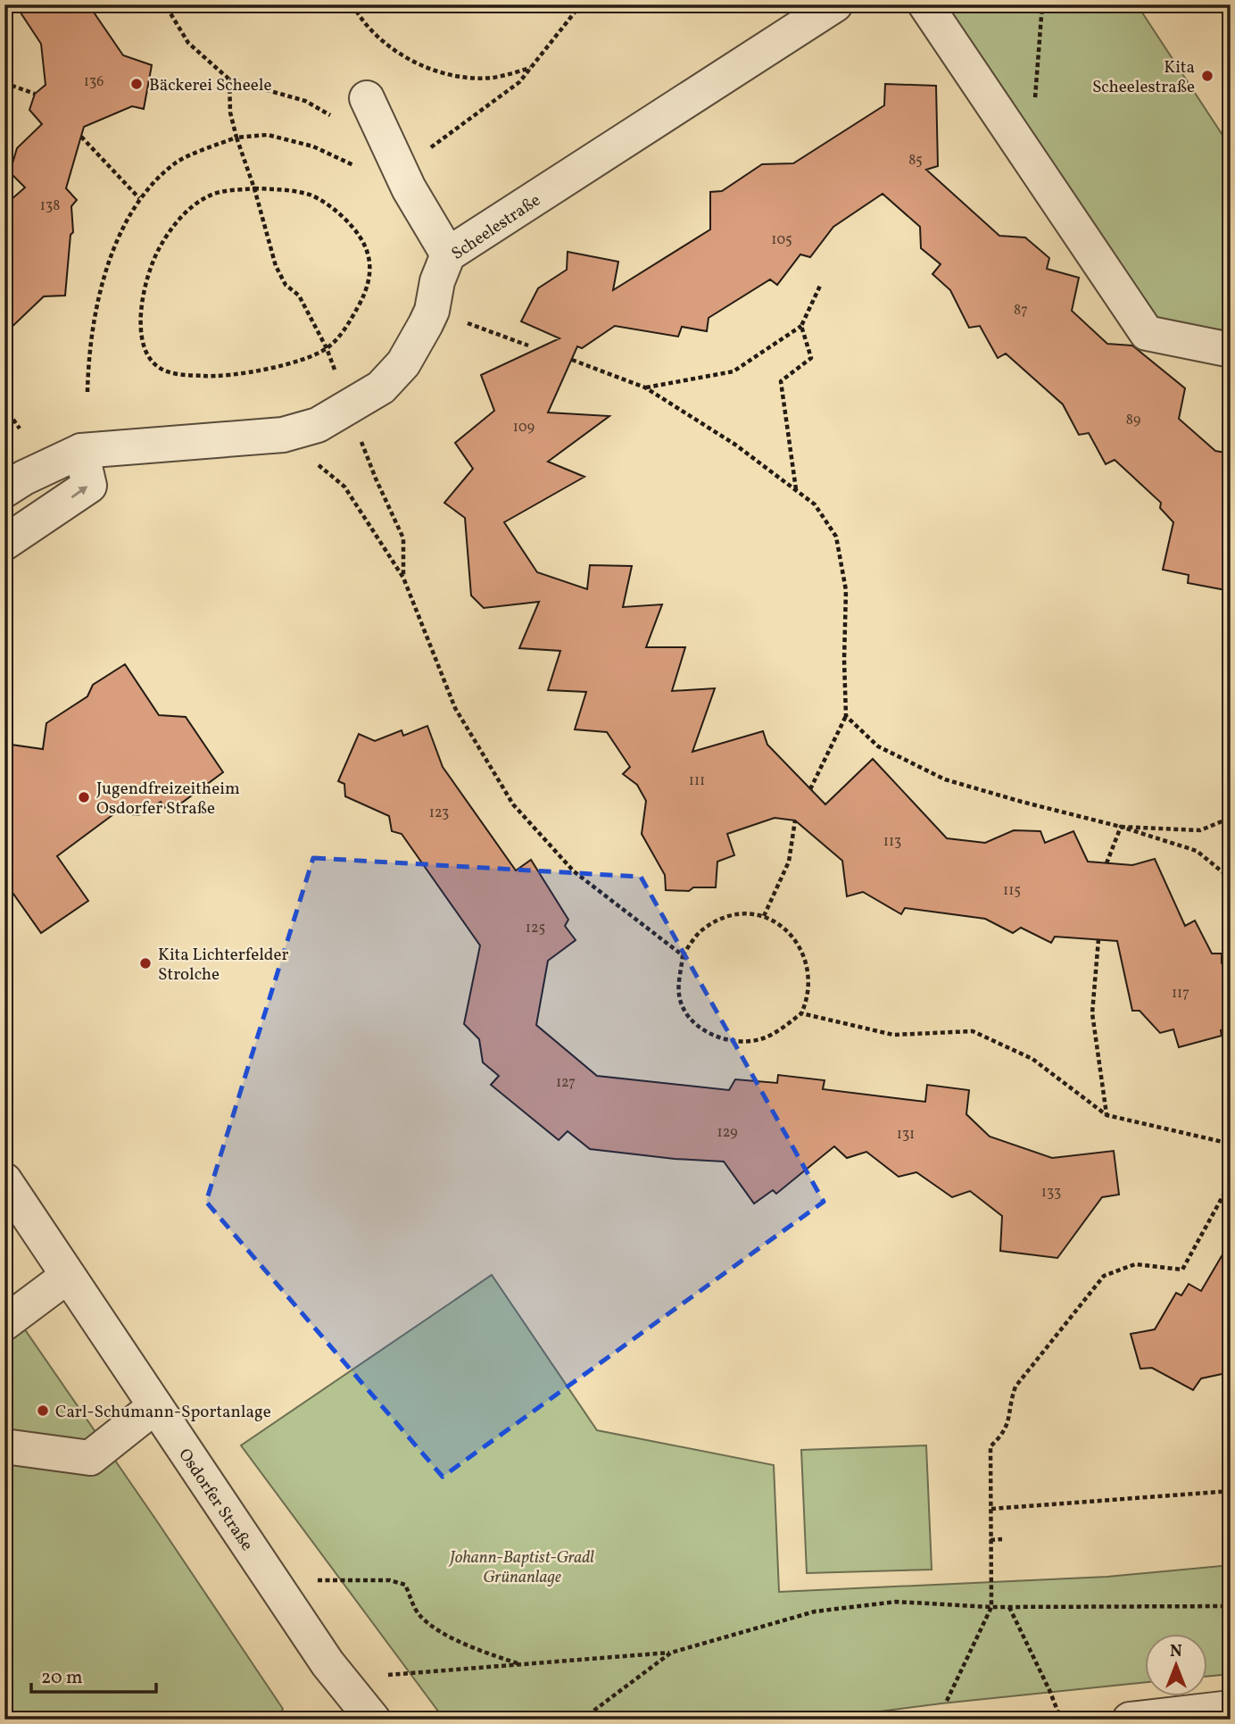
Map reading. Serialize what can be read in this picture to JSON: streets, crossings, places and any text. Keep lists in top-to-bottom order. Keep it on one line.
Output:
{"streets":{"street":["Scheelestraße","Osdorfer Straße"]},"parks":["Johann-Baptist-Gradl Grünanlage"],"places":["Kita Scheelestraße","Bäckerei Scheele","Jugendfreizeitheim Osdorfer Straße","Kita Lichterfelder Strolche","Carl-Schumann-Sportanlage"],"house_numbers":["136","85","138","105","87","89","109","111","123","113","115","125","117","127","129","131","133"],"scale_bar":"20 m","north":"top"}
